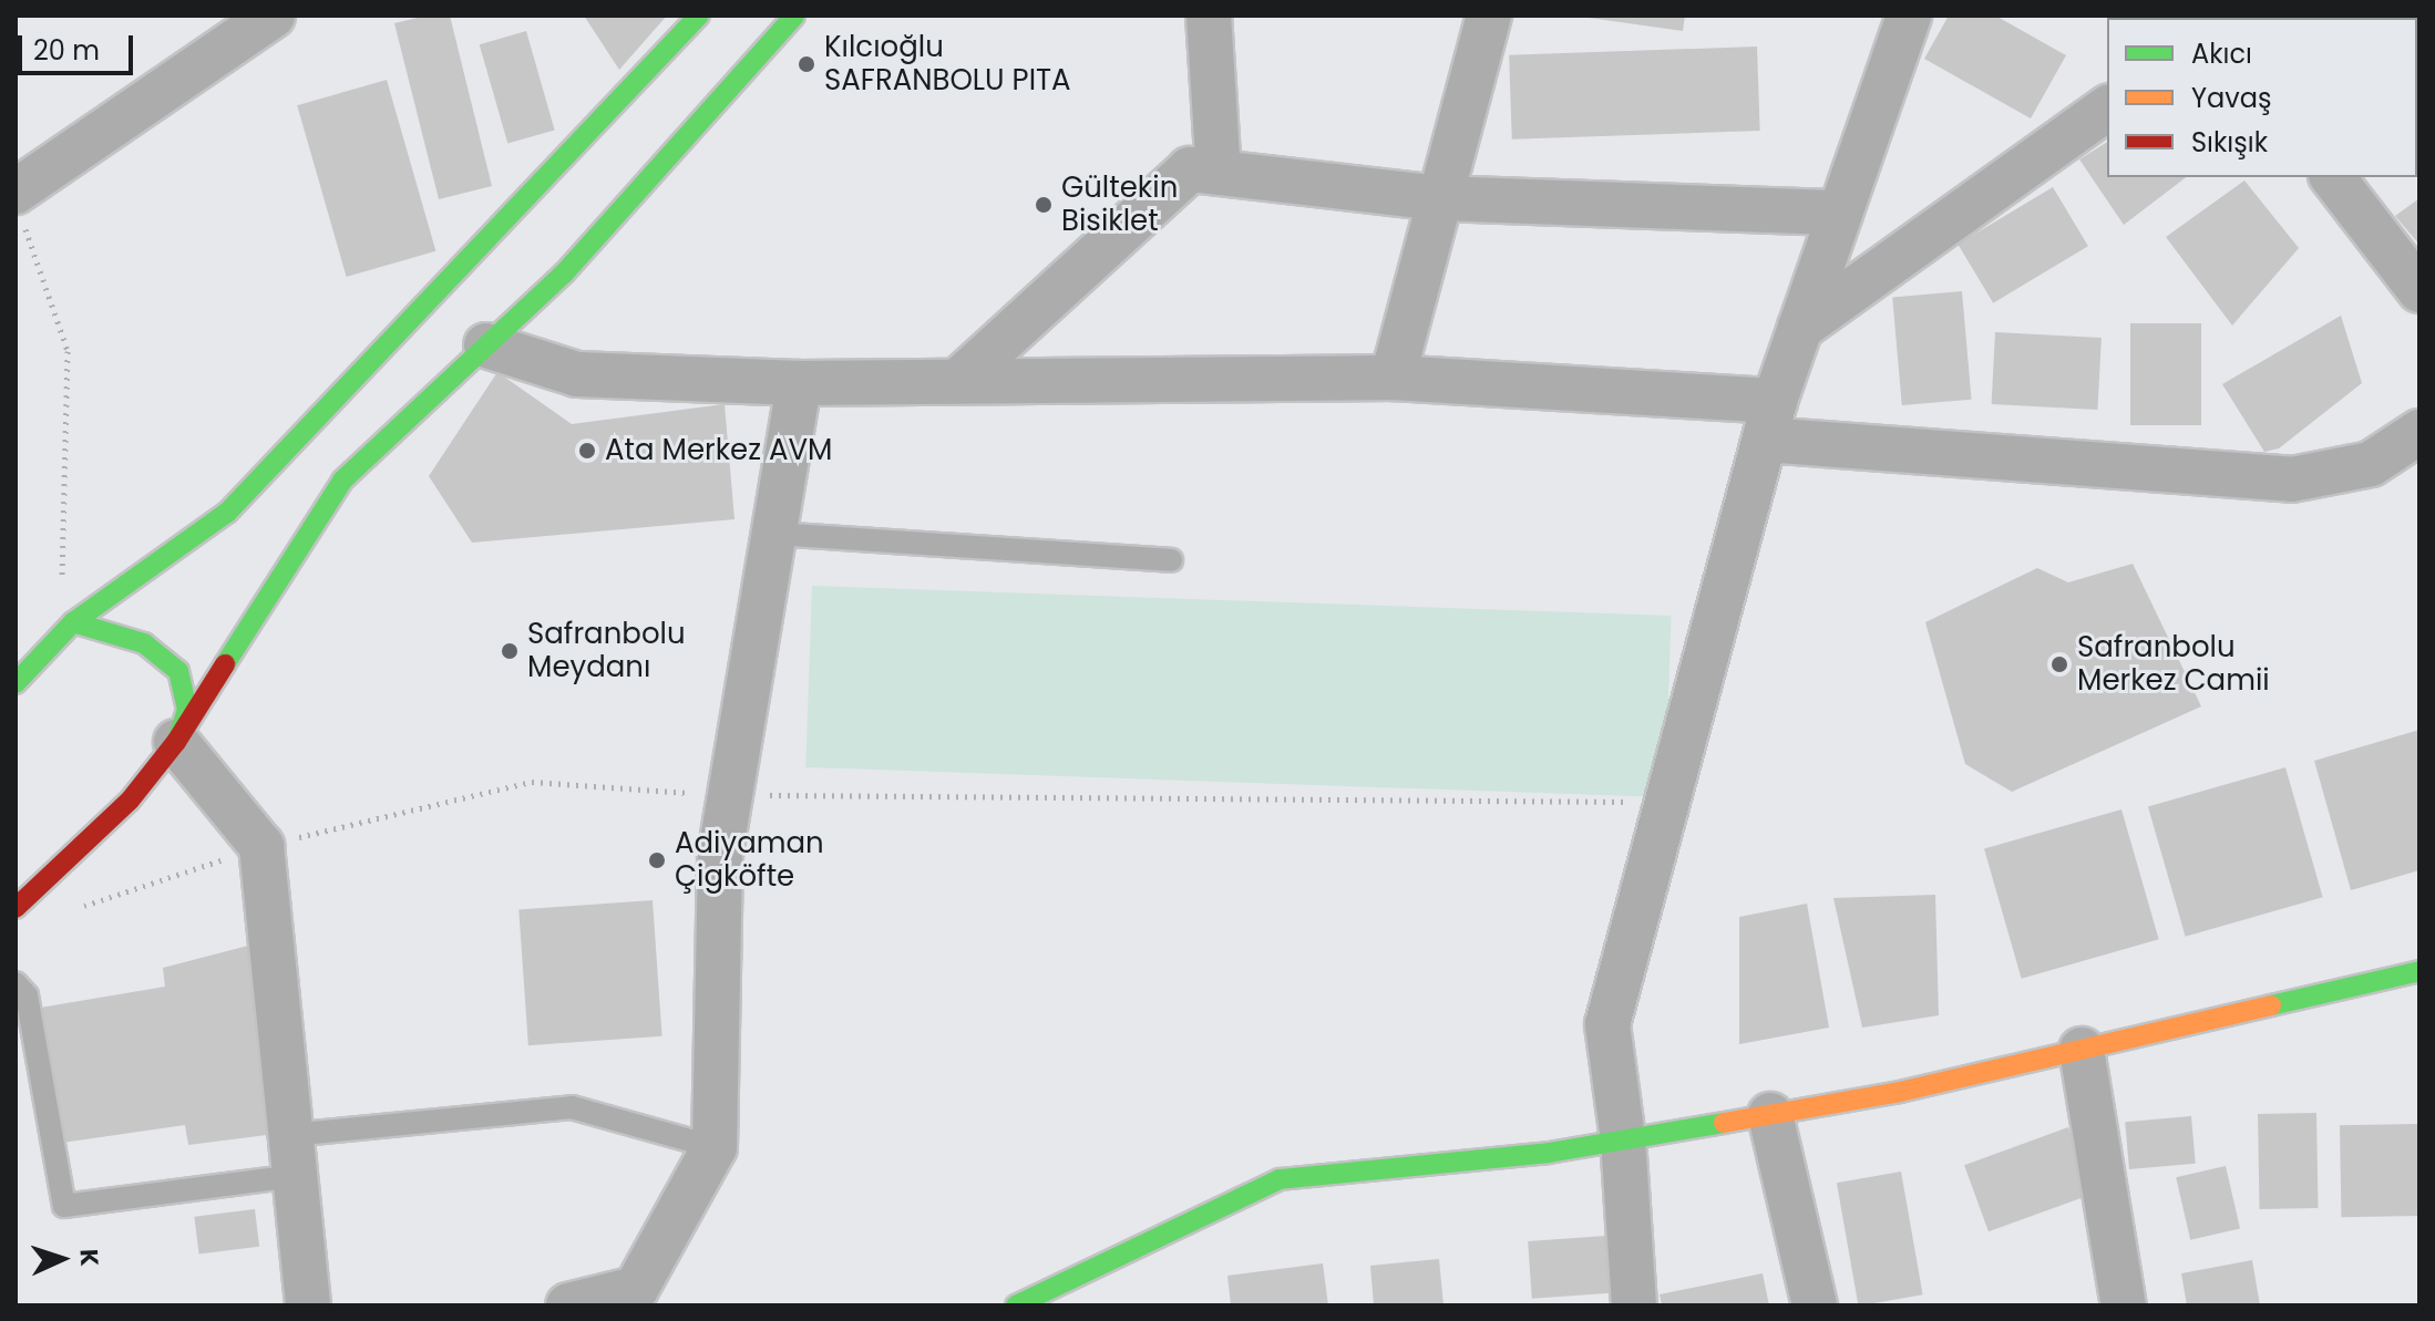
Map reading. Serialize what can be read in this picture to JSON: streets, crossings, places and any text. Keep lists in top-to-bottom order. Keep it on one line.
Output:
{"places":["Kılcıoğlu SAFRANBOLU PITA","Gültekin Bisiklet","Ata Merkez AVM","Safranbolu Meydanı","Safranbolu Merkez Camii","Adiyaman Çigköfte"],"legend":["Akıcı","Yavaş","Sıkışık"],"scale_bar":"20 m","north":"right"}
